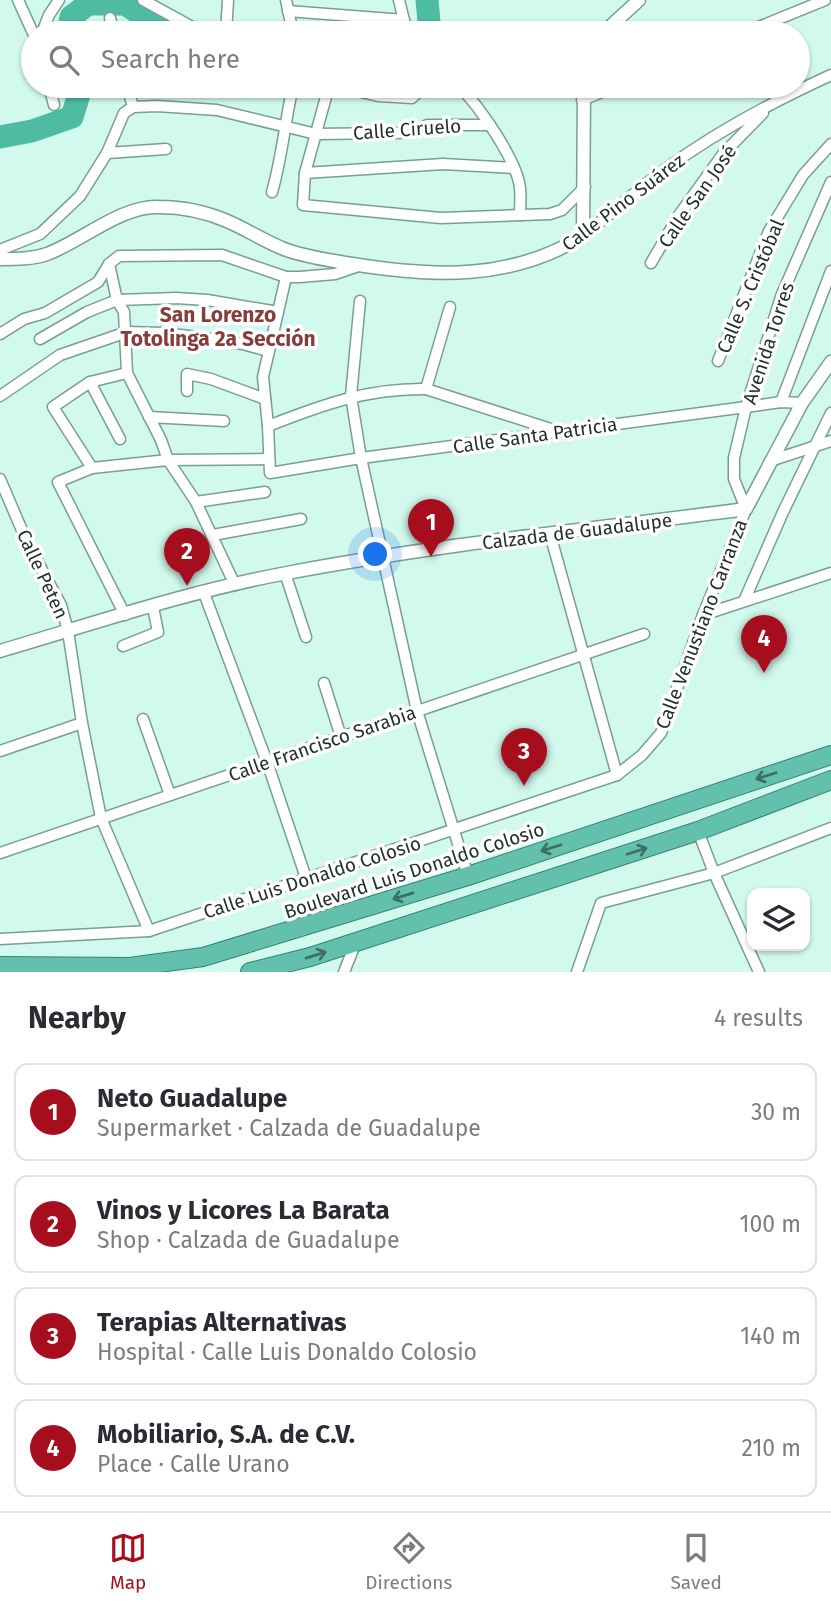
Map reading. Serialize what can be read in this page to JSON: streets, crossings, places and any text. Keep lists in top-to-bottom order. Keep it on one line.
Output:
{"streets":{"highway":["Boulevard Luis Donaldo Colosio"],"street":["Calle Ciruelo","Calle San José","Calle Pino Suárez","Calle S. Cristóbal","Avenida Torres","Calle Santa Patricia","Calzada de Guadalupe","Calle Peten","Calle Venustiano Carranza","Calle Francisco Sarabia","Calle Luis Donaldo Colosio"]},"crossings":[["Calle San José","Calle Pino Suárez"],["Avenida Torres","Calle Santa Patricia"],["Avenida Torres","Calzada de Guadalupe"],["Avenida Torres","Calle Venustiano Carranza"],["Calle Santa Patricia","Calle Venustiano Carranza"],["Calzada de Guadalupe","Calle Peten"],["Calzada de Guadalupe","Calle Venustiano Carranza"],["Calle Peten","Calle Francisco Sarabia"],["Calle Peten","Calle Luis Donaldo Colosio"],["Calle Venustiano Carranza","Calle Luis Donaldo Colosio"]],"districts":["San Lorenzo Totolinga 2a Sección"],"page":{"search":"Search here","pins":["1","2","4","3"],"heading":["Nearby","4 results"],"list":[{"mark":"1","name":"Neto Guadalupe","note":"Supermarket · Calzada de Guadalupe","value":"30 m"},{"mark":"2","name":"Vinos y Licores La Barata","note":"Shop · Calzada de Guadalupe","value":"100 m"},{"mark":"3","name":"Terapias Alternativas","note":"Hospital · Calle Luis Donaldo Colosio","value":"140 m"},{"mark":"4","name":"Mobiliario, S.A. de C.V.","note":"Place · Calle Urano","value":"210 m"}],"nav":["Map","Directions","Saved"]}}
